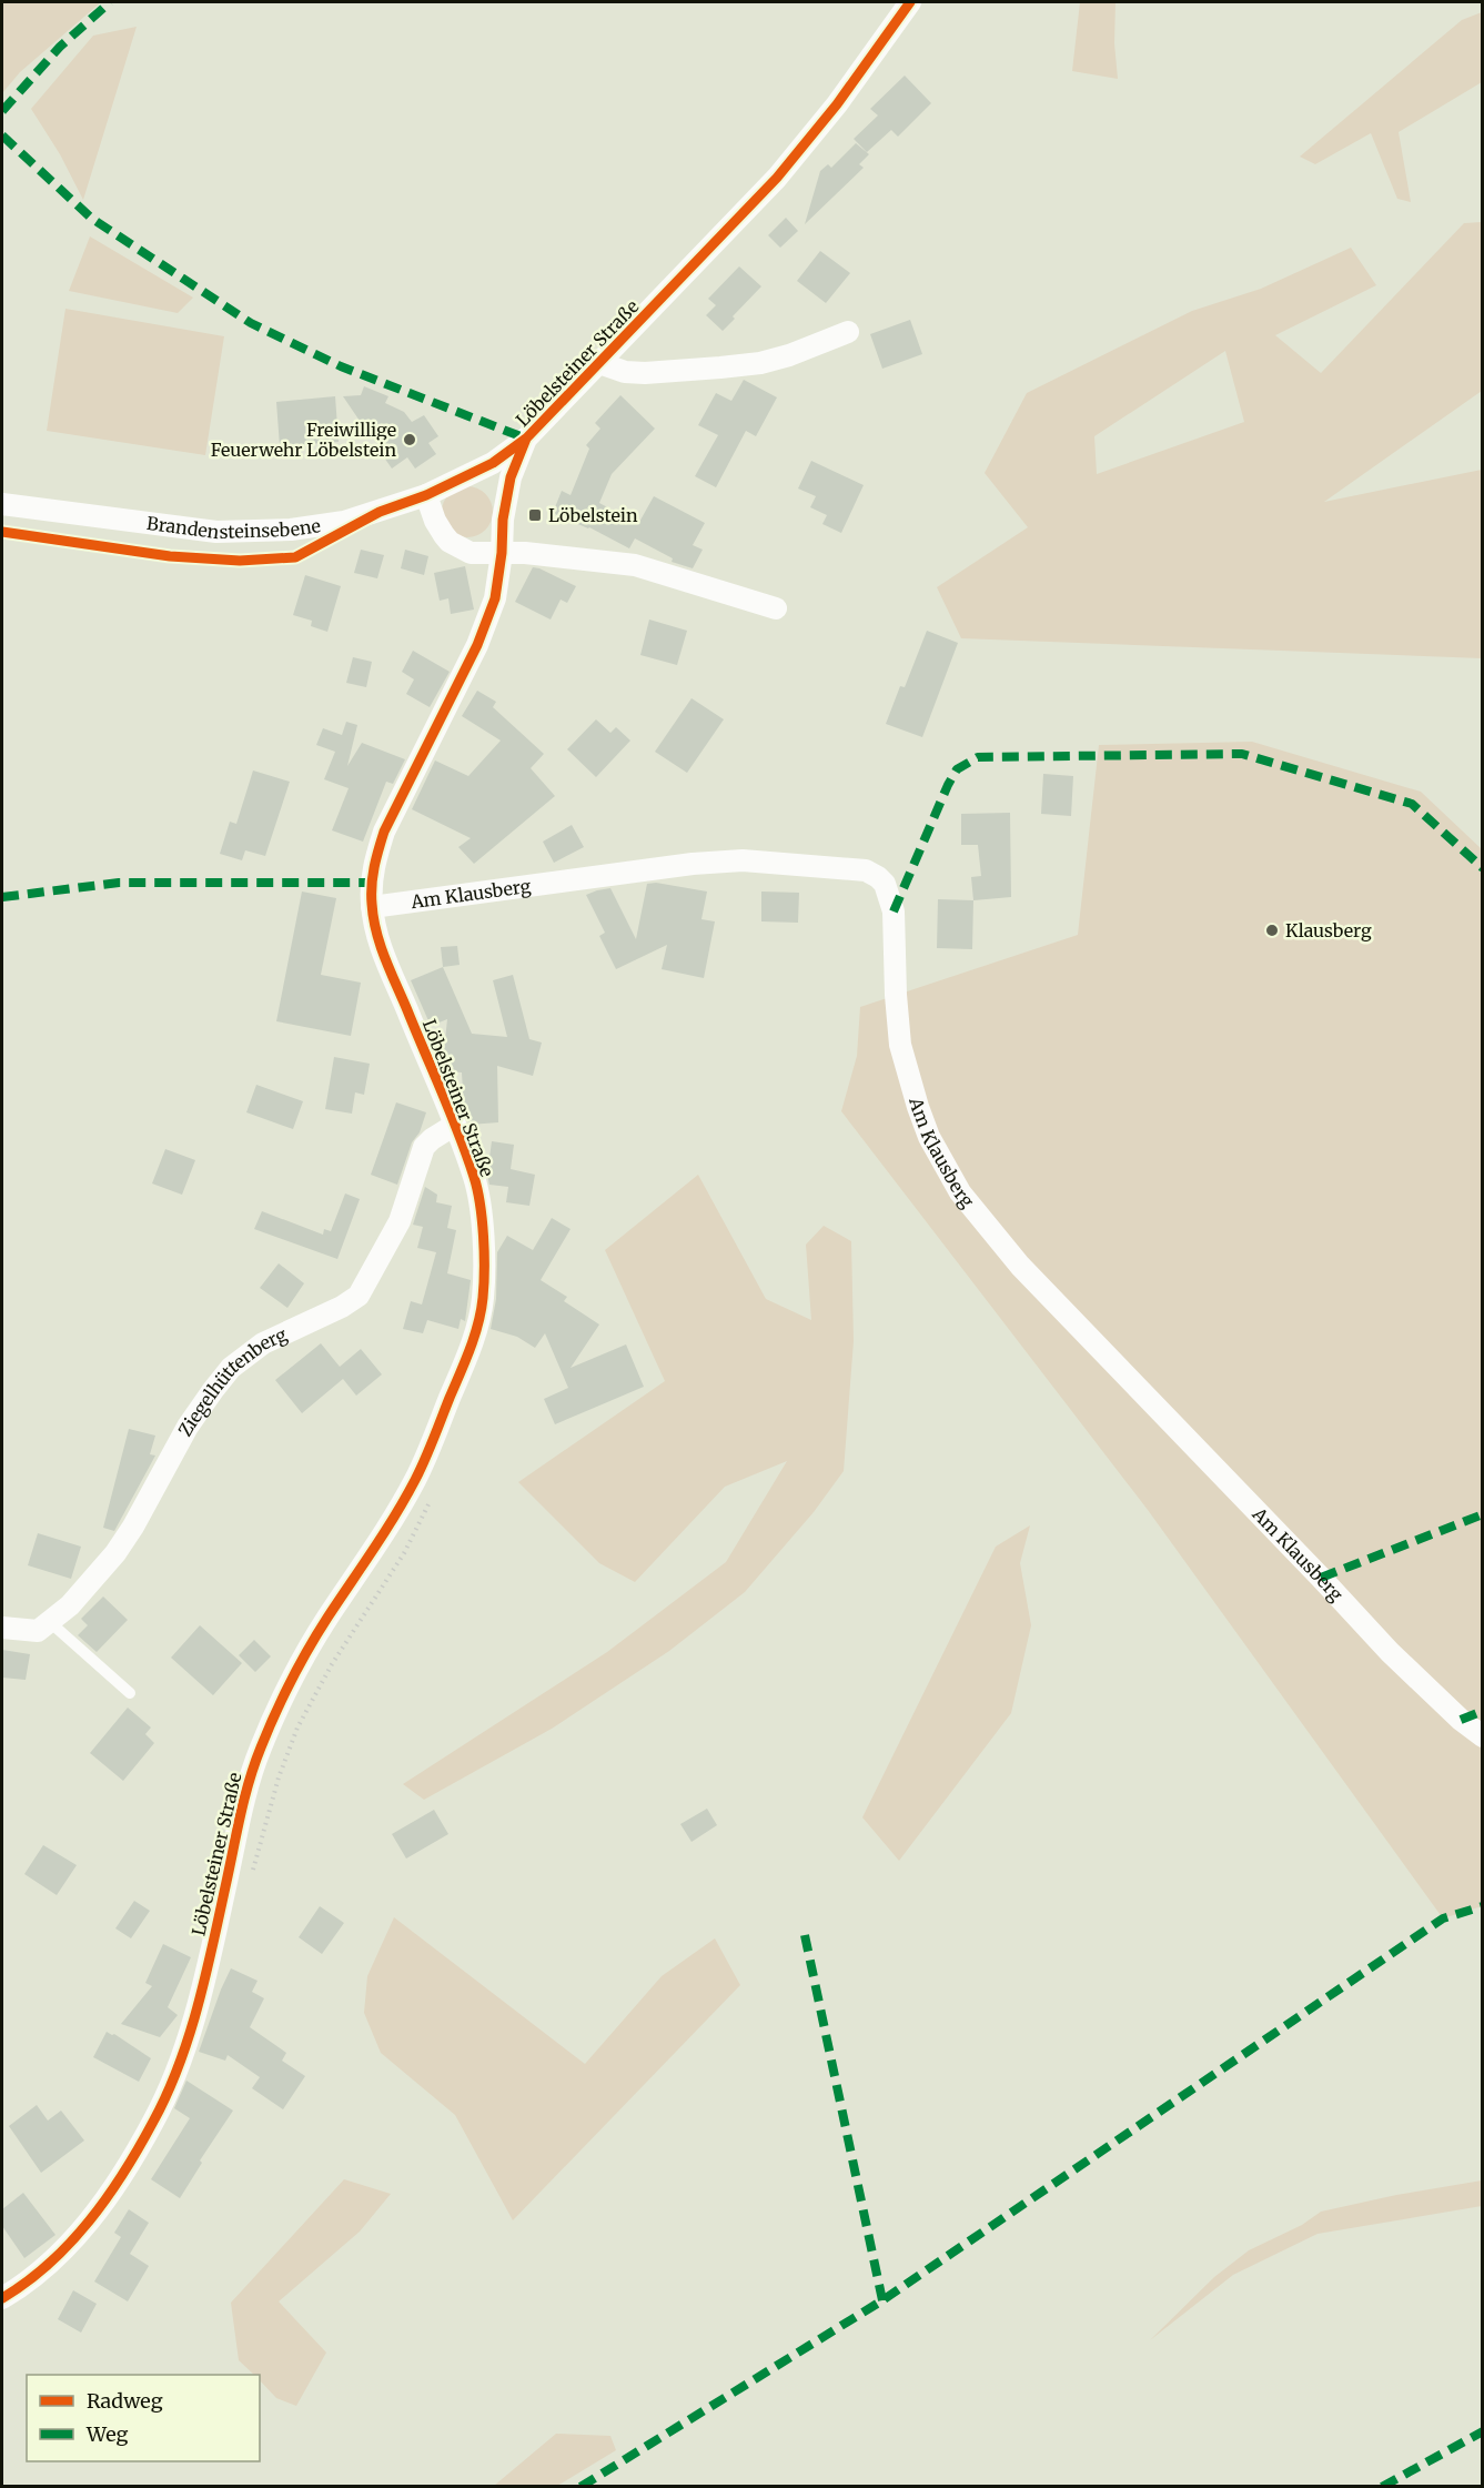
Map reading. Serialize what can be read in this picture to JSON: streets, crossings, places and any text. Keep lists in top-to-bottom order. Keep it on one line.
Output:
{"streets":{"street":["Löbelsteiner Straße","Brandensteinsebene","Am Klausberg","Ziegelhüttenberg"]},"crossings":[["Löbelsteiner Straße","Brandensteinsebene"],["Löbelsteiner Straße","Am Klausberg"],["Löbelsteiner Straße","Ziegelhüttenberg"]],"places":{"other":["Freiwillige Feuerwehr Löbelstein","Klausberg"],"transit":["Löbelstein"]},"legend":["Radweg","Weg"]}
